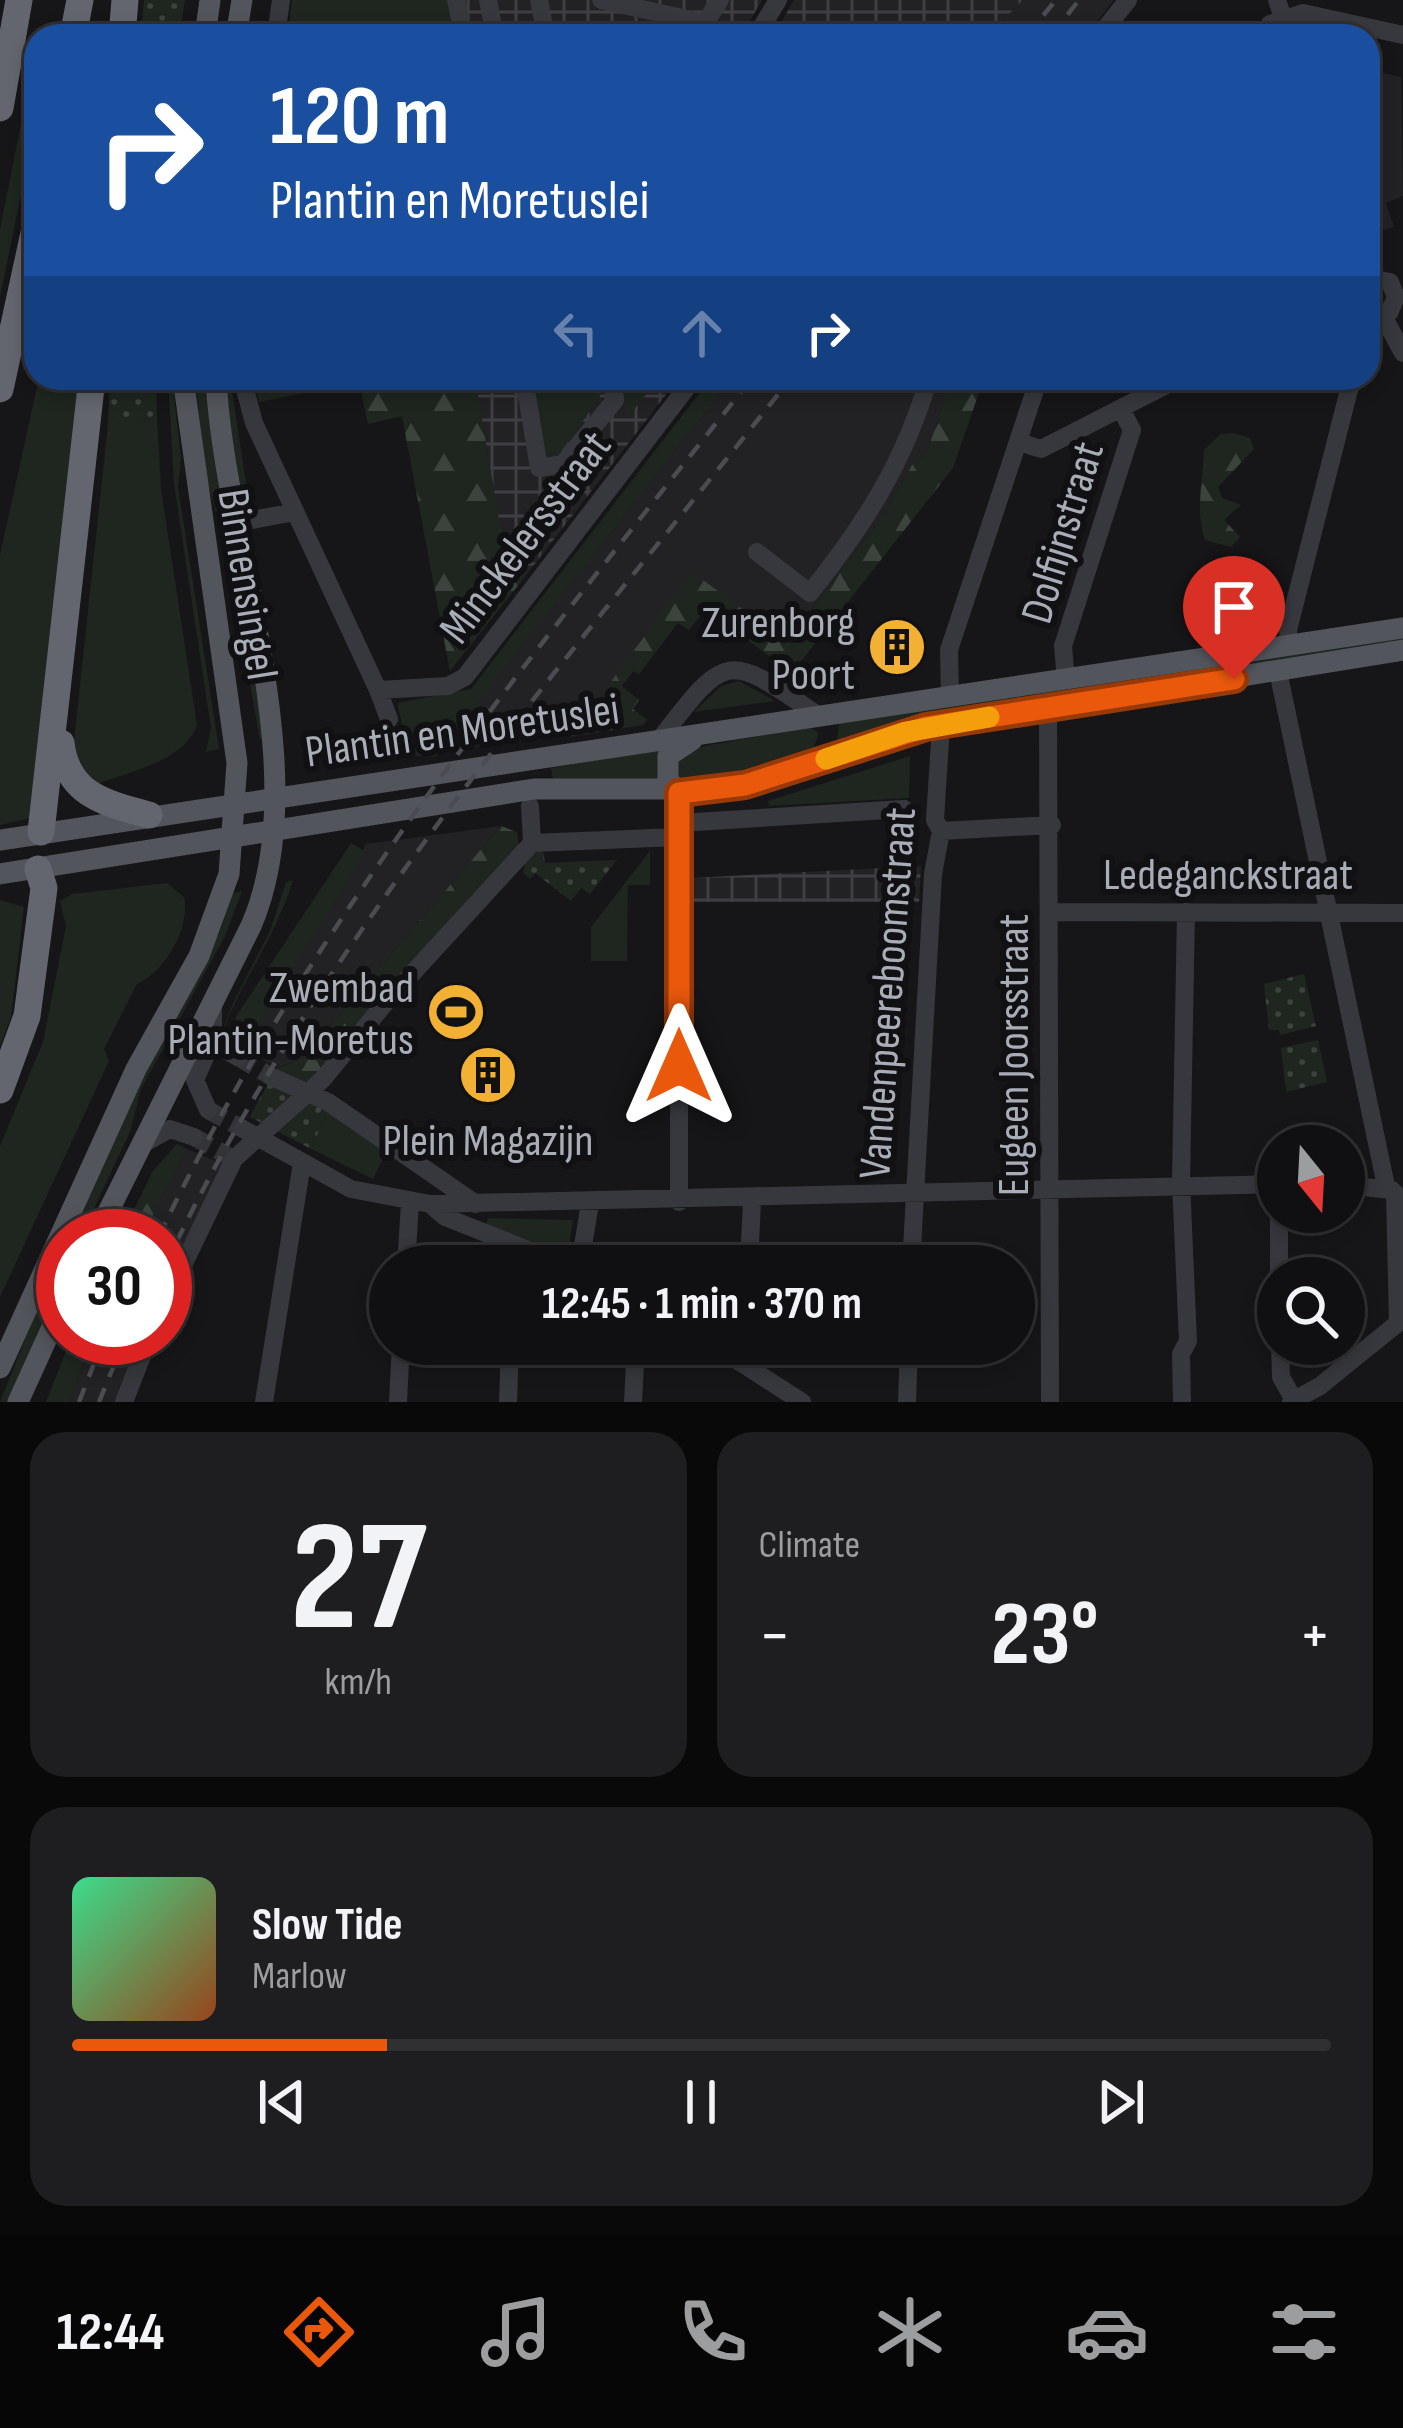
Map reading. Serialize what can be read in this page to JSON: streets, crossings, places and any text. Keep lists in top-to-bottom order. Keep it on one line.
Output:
{"streets":{"main road":["Binnensingel","Plantin en Moretuslei"],"street":["Dolfijnstraat","Minckelersstraat","Ledeganckstraat","Vandenpeereboomstraat","Eugeen Joorsstraat"]},"crossings":[["Dolfijnstraat","Plantin en Moretuslei"],["Binnensingel","Plantin en Moretuslei"],["Plantin en Moretuslei","Vandenpeereboomstraat"],["Plantin en Moretuslei","Eugeen Joorsstraat"],["Ledeganckstraat","Eugeen Joorsstraat"]],"places":{"building":["Zurenborg Poort","Plein Magazijn"],"sports":["Zwembad Plantin-Moretus"]},"north":"bottom","page":{"turn":["120 m","Plantin en Moretuslei"],"limit":"30","trip":"12:45 · 1 min · 370 m","tile":[["27","km/h"],"Climate"],"heat":["−","23°","+"],"song":["Slow Tide","Marlow"],"tabs":"12:44"}}
